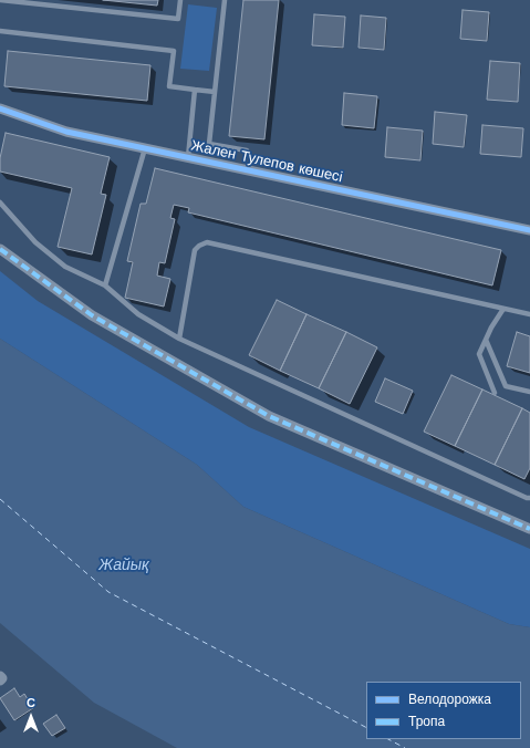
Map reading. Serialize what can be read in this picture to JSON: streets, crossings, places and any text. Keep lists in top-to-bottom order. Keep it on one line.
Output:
{"streets":{"street":["Жален Тулепов көшесі"]},"water":["Жайық"],"legend":["Велодорожка","Тропа"],"north":"top"}
